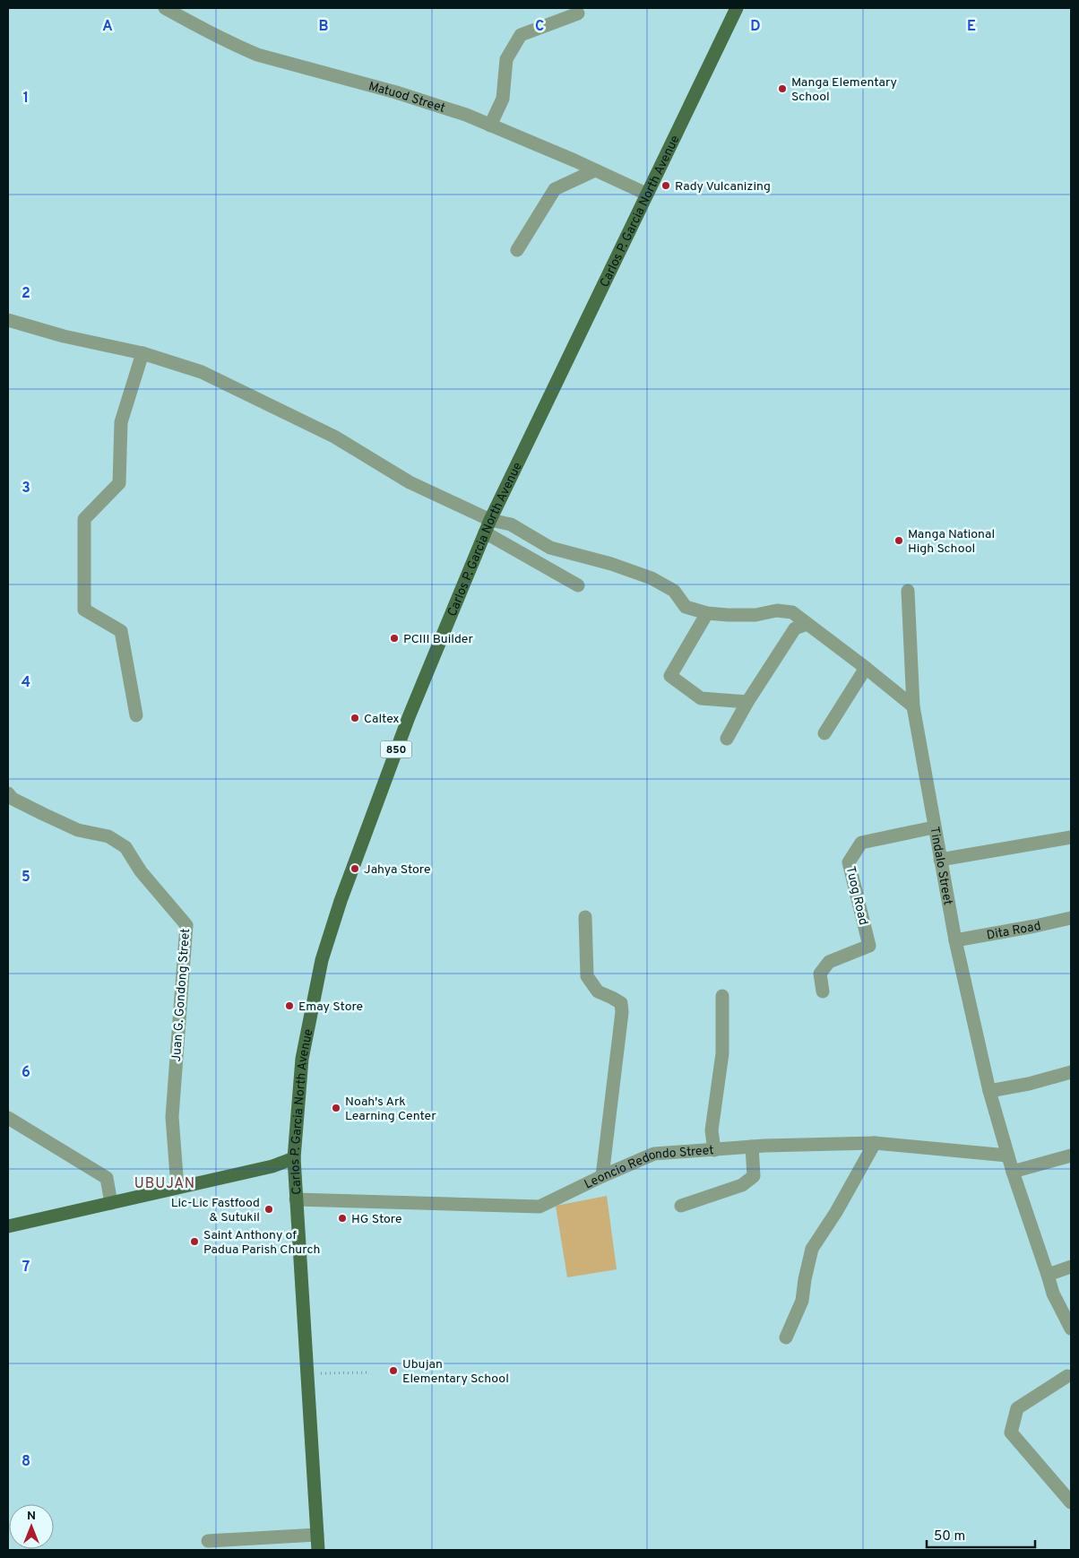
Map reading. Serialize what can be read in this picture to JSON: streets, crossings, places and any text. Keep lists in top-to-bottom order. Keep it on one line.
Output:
{"streets":{"main road":["Carlos P. Garcia North Avenue","850"],"street":["Matuod Street","Tindalo Street","Tuog Road","Dita Road","Juan G. Gondong Street","Leoncio Redondo Street"]},"crossings":[["Matuod Street","Carlos P. Garcia North Avenue"],["Carlos P. Garcia North Avenue","Leoncio Redondo Street"],["Tindalo Street","Tuog Road"],["Tindalo Street","Dita Road"],["Tindalo Street","Leoncio Redondo Street"]],"districts":["UBUJAN"],"places":["Manga Elementary School","Rady Vulcanizing","Manga National High School","PCIII Builder","Caltex","Jahya Store","Emay Store","Noah's Ark Learning Center","Lic-Lic Fastfood & Sutukil","HG Store","Saint Anthony of Padua Parish Church","Ubujan Elementary School"],"scale_bar":"50 m","north":"top","grid":{"columns":["A","B","C","D","E"],"rows":["1","2","3","4","5","6","7","8"]}}
